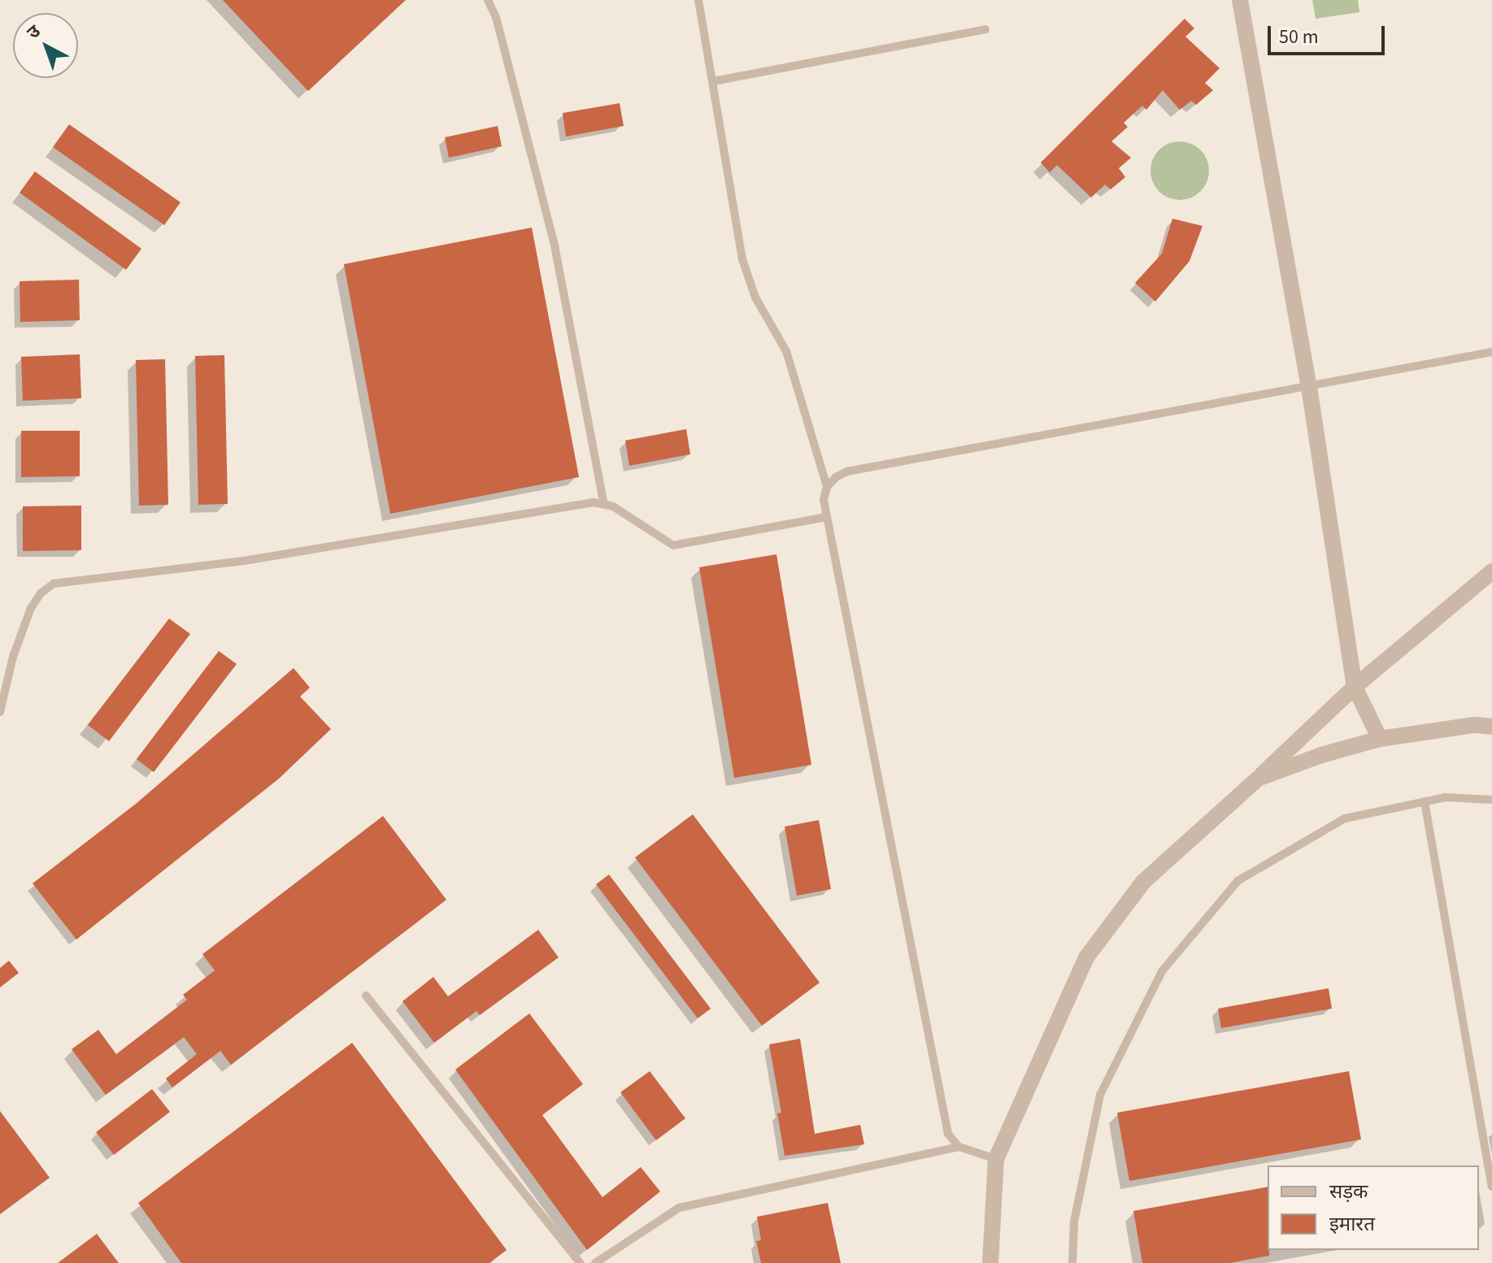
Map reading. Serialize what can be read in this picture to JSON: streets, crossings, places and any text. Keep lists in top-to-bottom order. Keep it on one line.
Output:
{"legend":["सड़क","इमारत"],"scale_bar":"50 m","north":"top left"}
